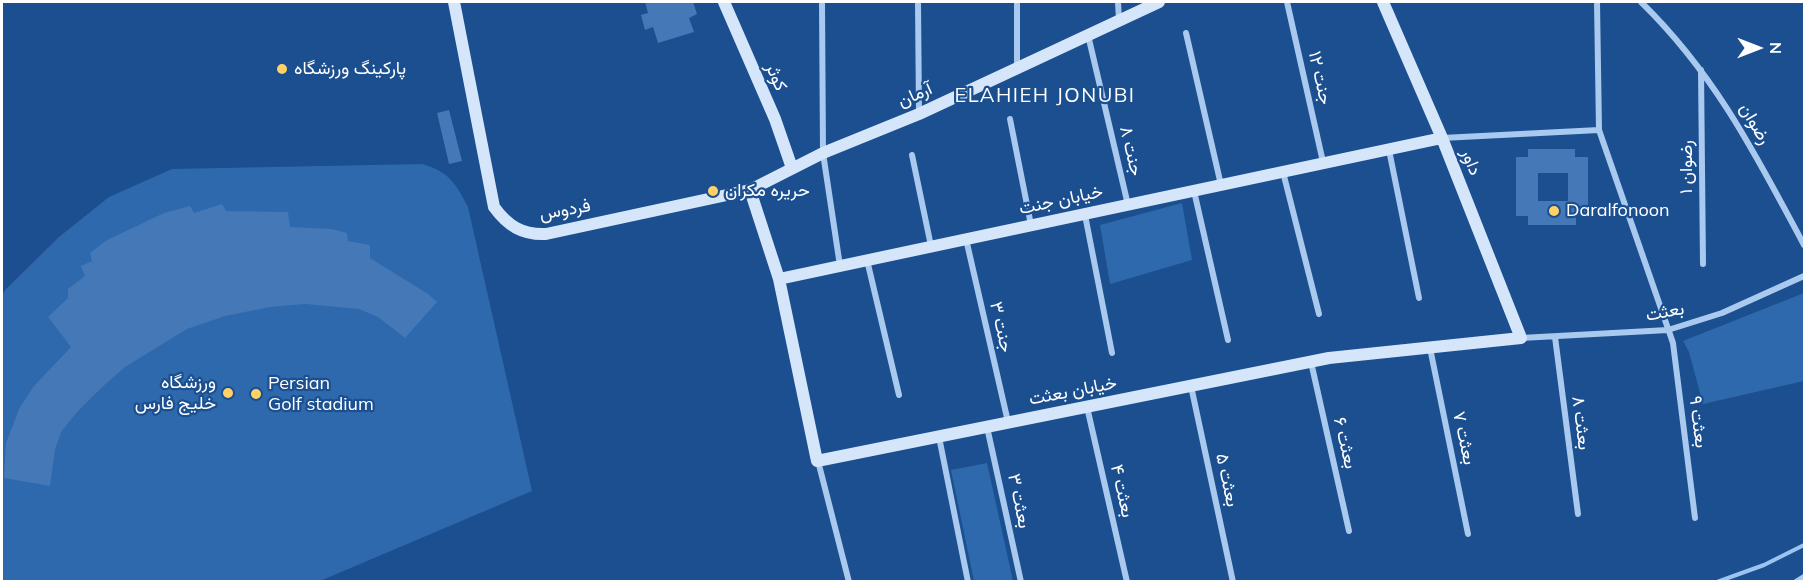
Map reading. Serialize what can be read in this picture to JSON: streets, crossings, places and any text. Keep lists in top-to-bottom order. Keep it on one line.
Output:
{"streets":{"street":["کوثر","جنت ۱۲","آرمان","رضوان","جنت ۸","داور","رضوان ۱","خیابان جنت","فردوس","بعثت","جنت ۳","خیابان بعثت","بعثت ۹","بعثت ۸","بعثت ۷","بعثت ۶","بعثت ۵","بعثت ۴","بعثت ۳"]},"crossings":[["کوثر","آرمان"],["جنت ۱۲","خیابان جنت"],["آرمان","جنت ۸"],["آرمان","فردوس"],["رضوان","رضوان ۱"],["جنت ۸","خیابان جنت"],["داور","خیابان جنت"],["داور","بعثت"],["داور","خیابان بعثت"],["خیابان جنت","جنت ۳"],["بعثت","خیابان بعثت"],["بعثت","بعثت ۹"],["بعثت","بعثت ۸"],["جنت ۳","خیابان بعثت"],["خیابان بعثت","بعثت ۷"],["خیابان بعثت","بعثت ۶"],["خیابان بعثت","بعثت ۵"],["خیابان بعثت","بعثت ۴"],["خیابان بعثت","بعثت ۳"]],"districts":["ELAHIEH JONUBI"],"places":["پارکینگ ورزشگاه","حریره مکران","Daralfonoon","ورزشگاه خلیج فارس","Persian Golf stadium"],"north":"right"}
